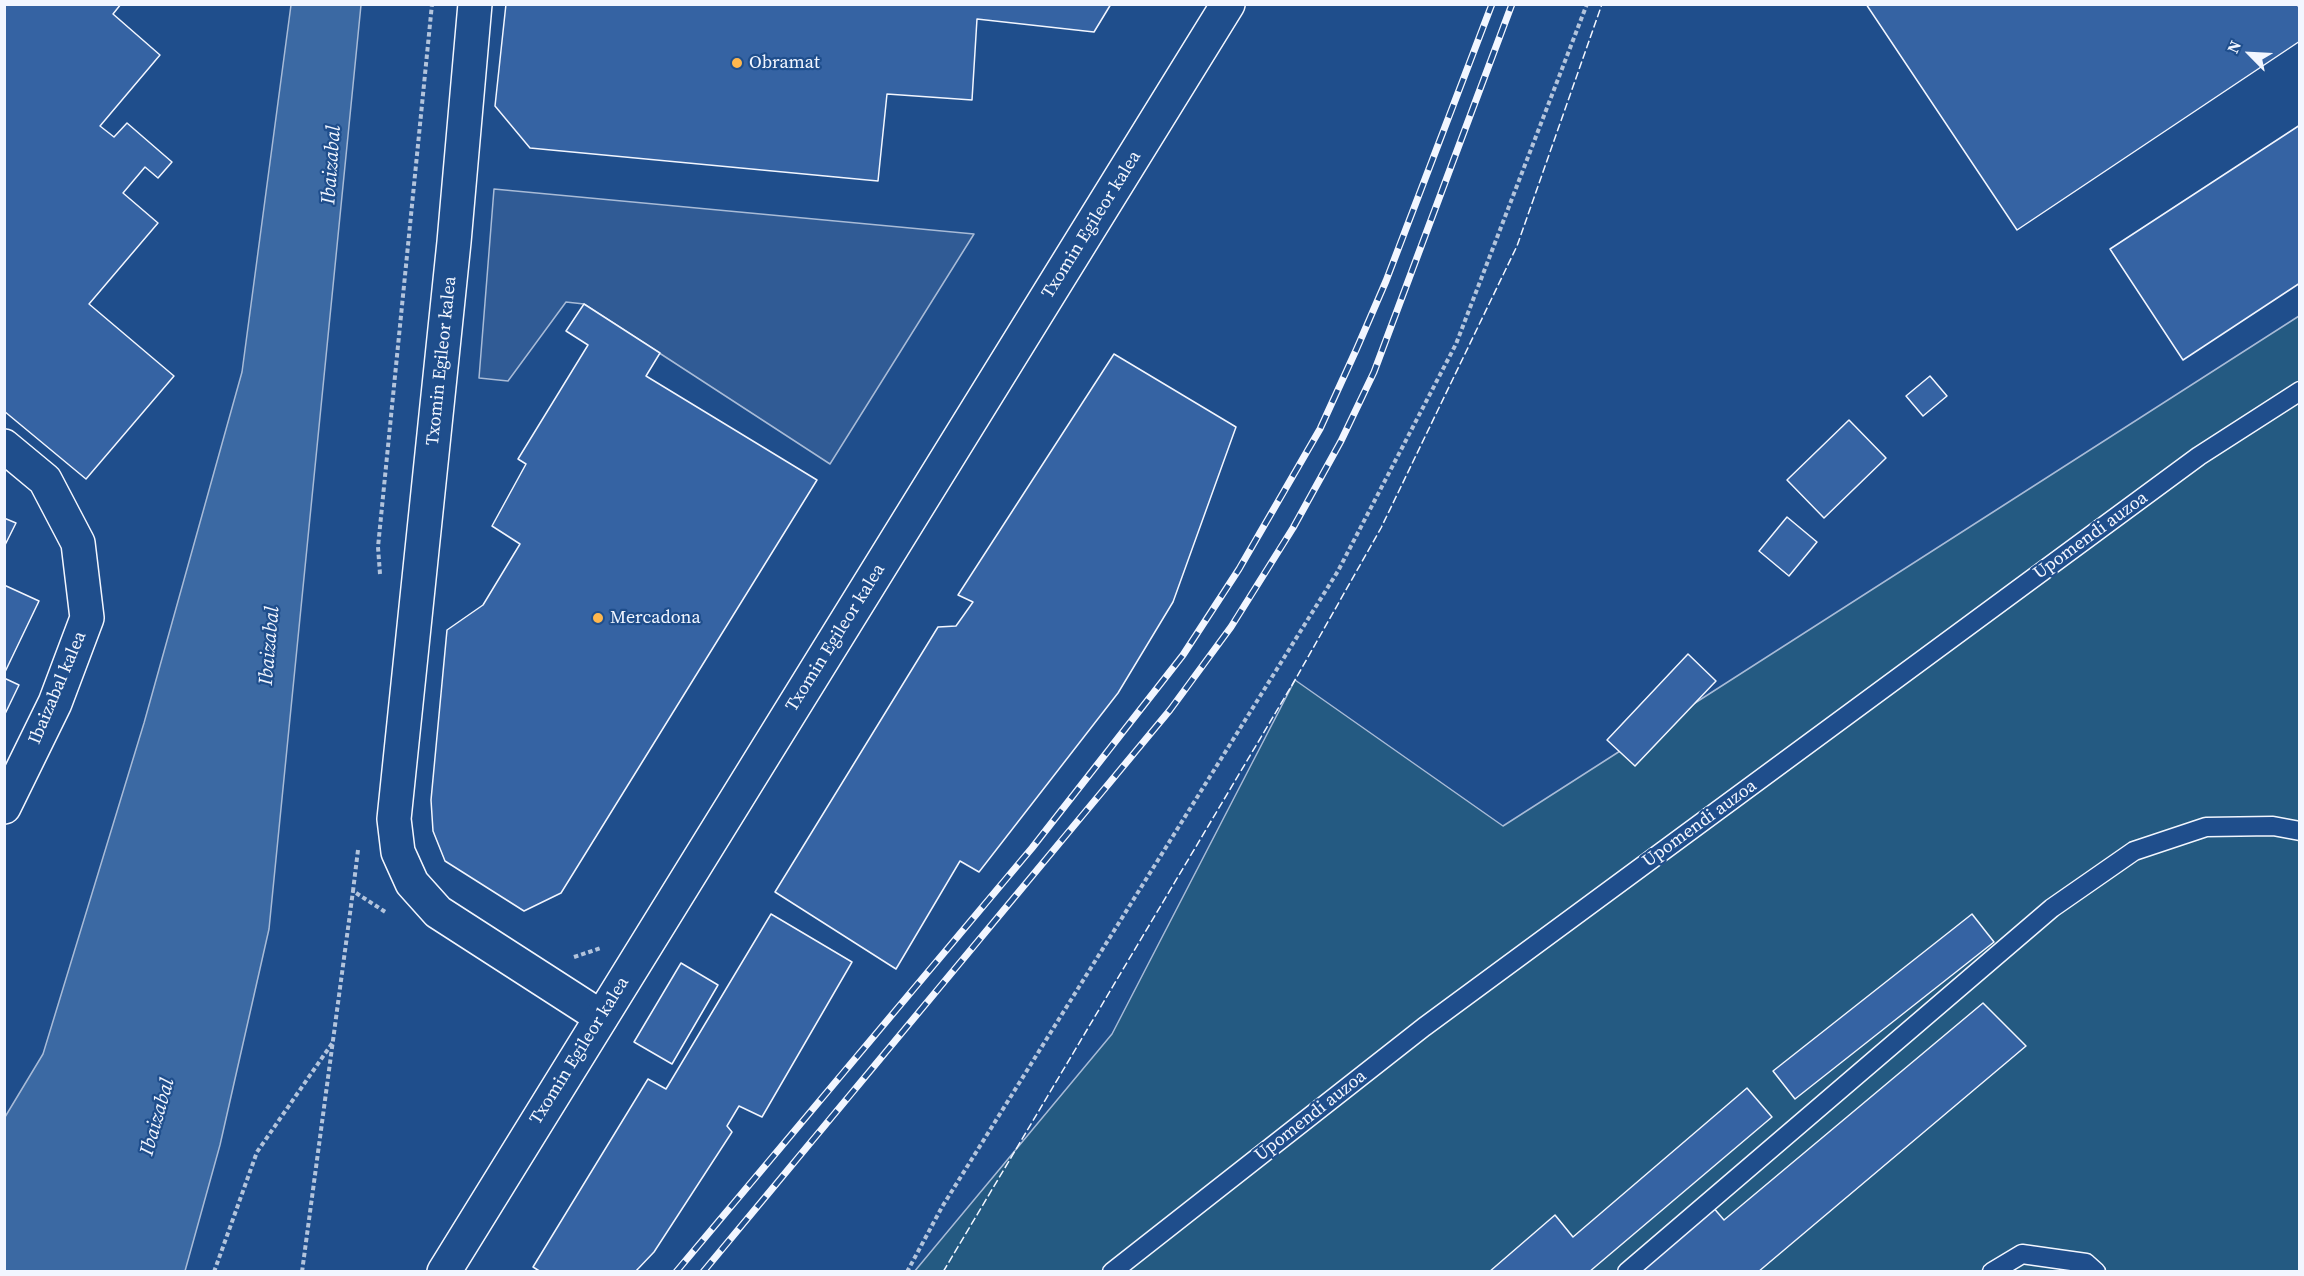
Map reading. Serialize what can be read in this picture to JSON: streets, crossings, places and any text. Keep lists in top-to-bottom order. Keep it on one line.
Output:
{"streets":{"street":["Txomin Egileor kalea","Ibaizabal kalea"],"lane":["Upomendi auzoa"]},"water":["Ibaizabal"],"places":["Obramat","Mercadona"],"north":"top left"}
